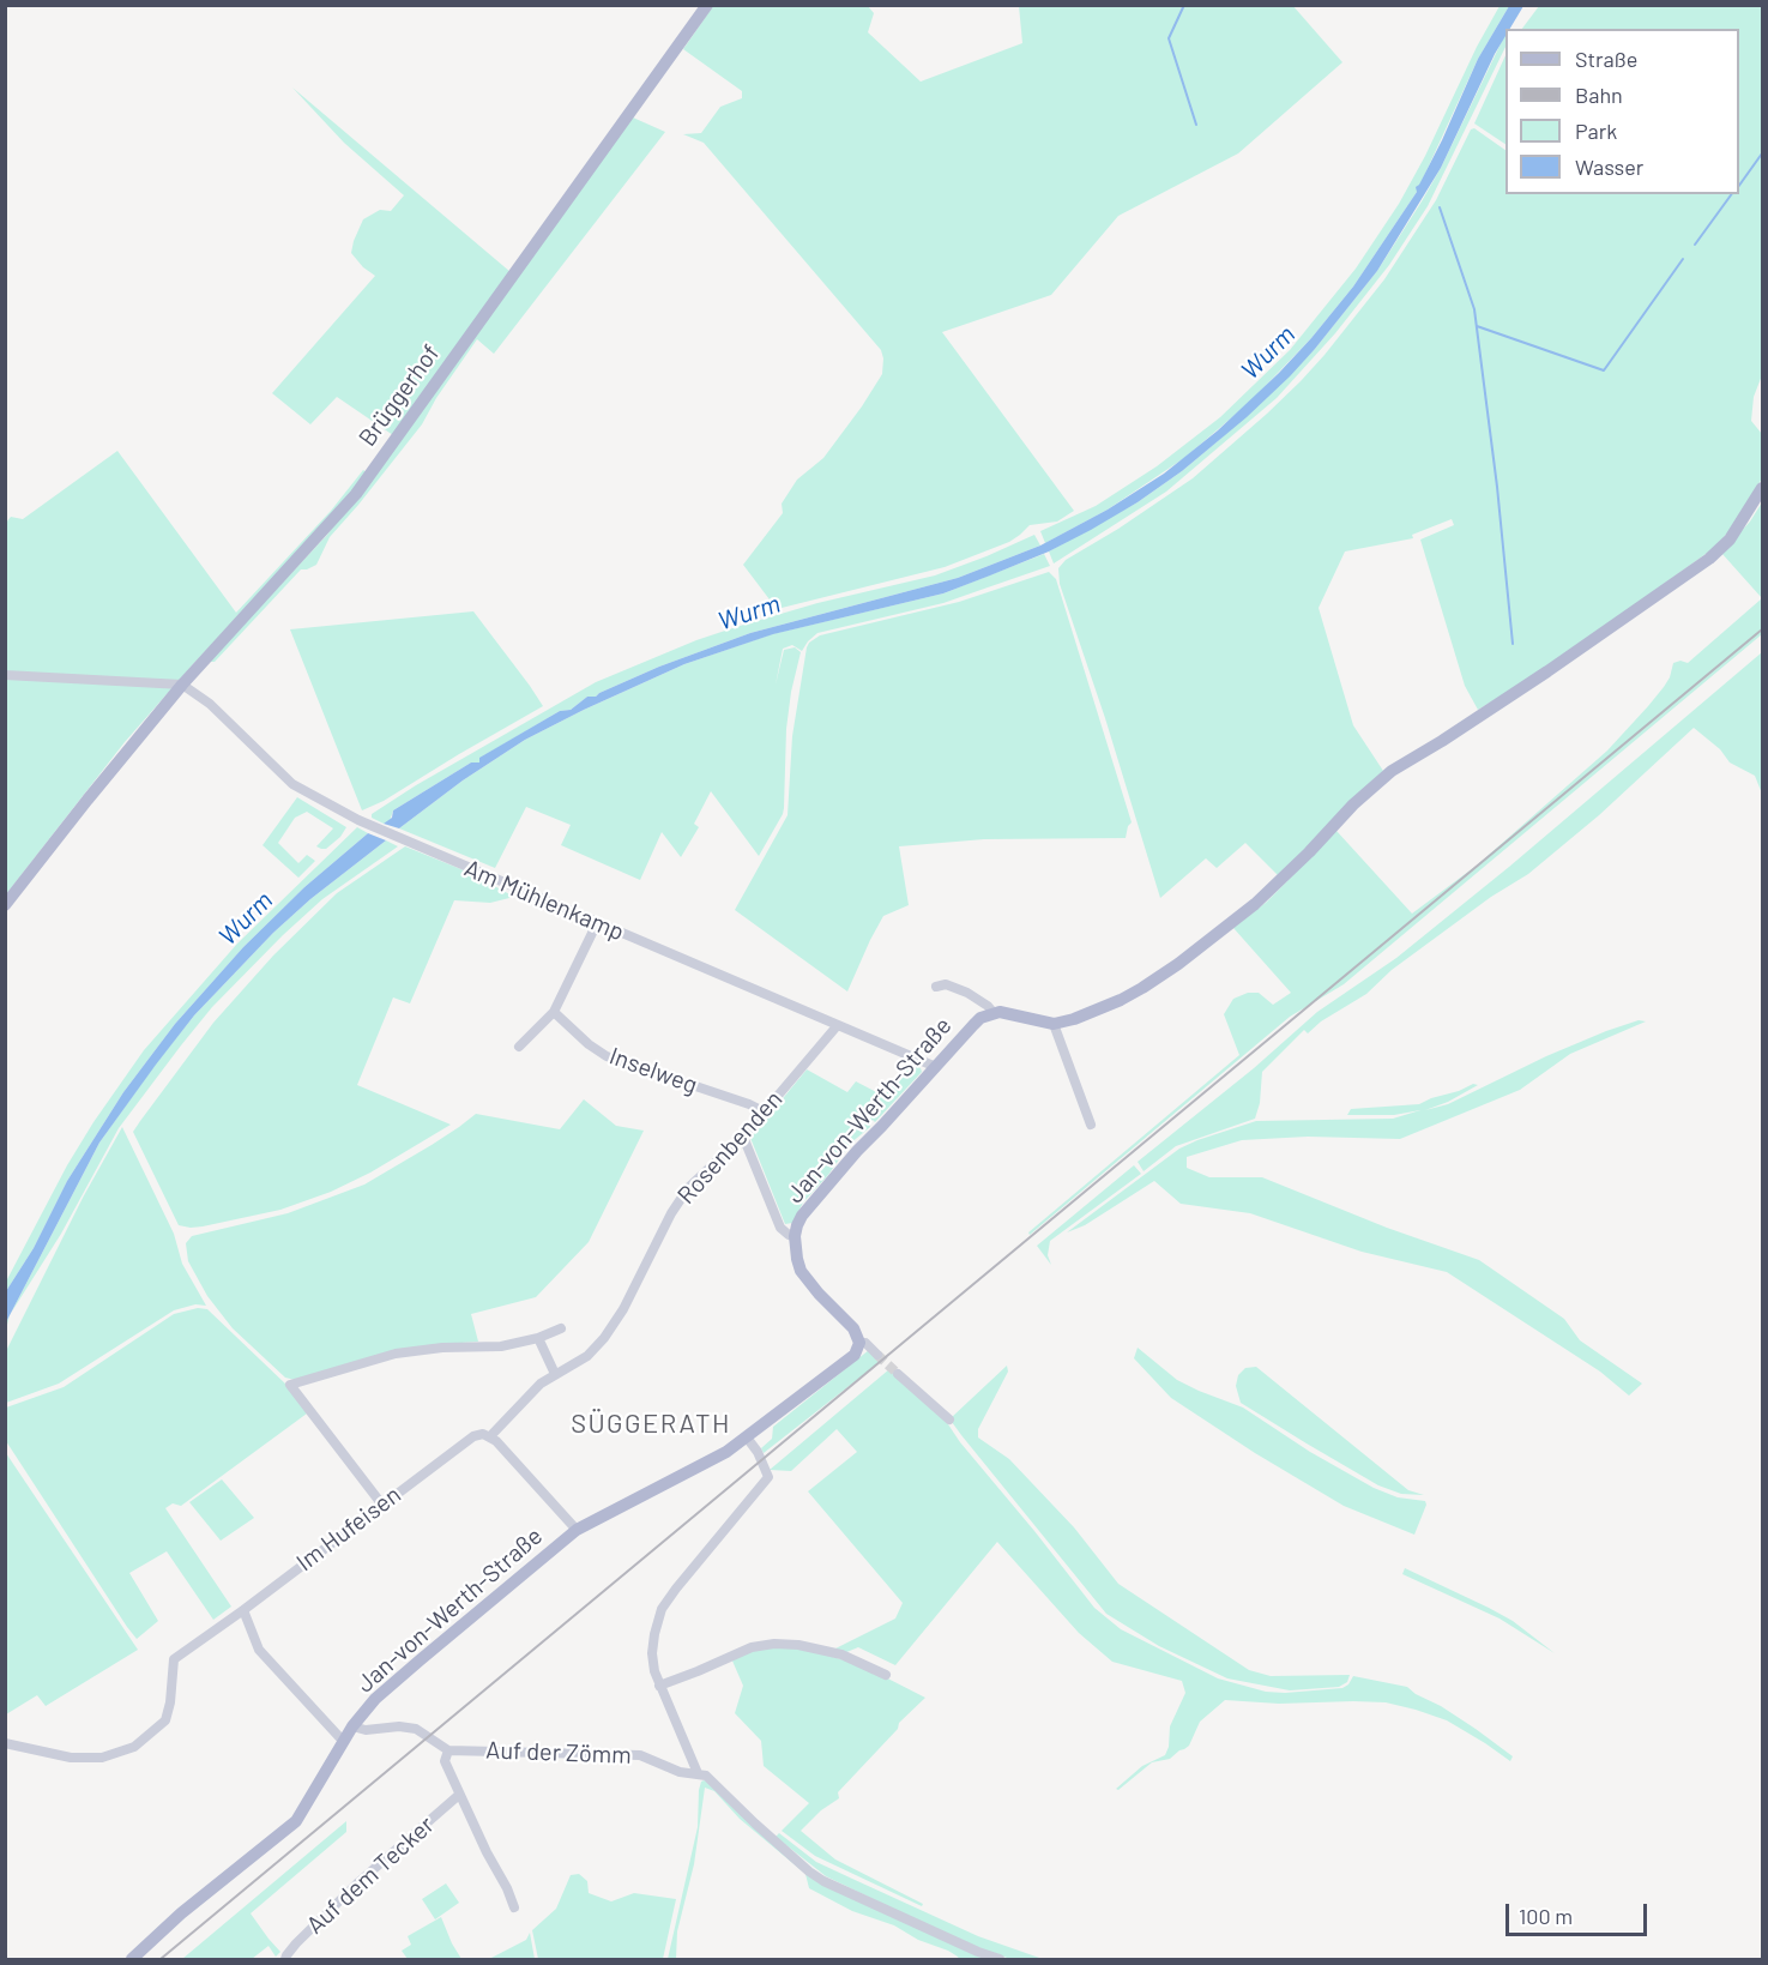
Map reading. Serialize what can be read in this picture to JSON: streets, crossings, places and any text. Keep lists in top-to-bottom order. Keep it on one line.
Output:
{"streets":{"main road":["Brüggerhof","Jan-von-Werth-Straße"],"street":["Am Mühlenkamp","Inselweg","Rosenbenden","Im Hufeisen","Auf der Zömm","Auf dem Tecker"]},"crossings":[["Brüggerhof","Am Mühlenkamp"],["Am Mühlenkamp","Jan-von-Werth-Straße"],["Am Mühlenkamp","Rosenbenden"],["Inselweg","Rosenbenden"],["Jan-von-Werth-Straße","Auf der Zömm"],["Rosenbenden","Im Hufeisen"]],"districts":["SÜGGERATH"],"water":["Wurm"],"legend":["Straße","Bahn","Park","Wasser"],"scale_bar":"100 m"}
